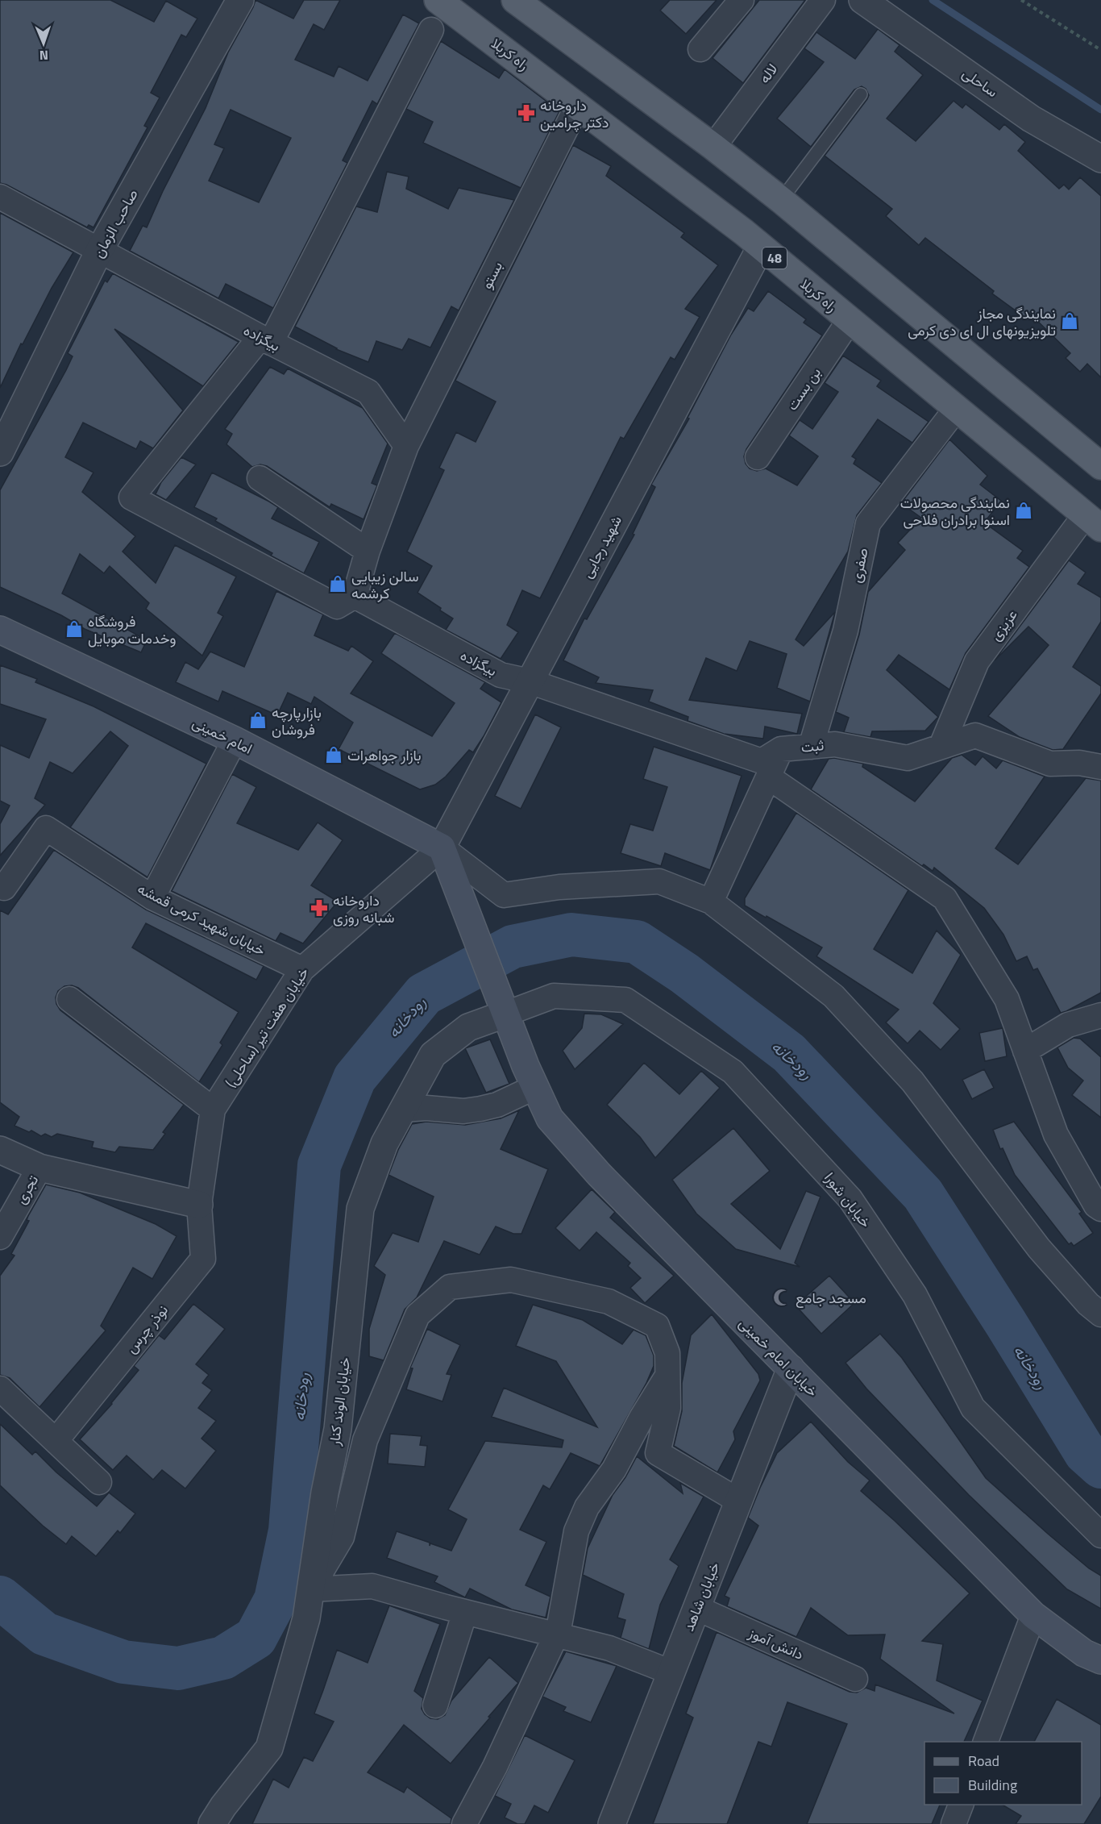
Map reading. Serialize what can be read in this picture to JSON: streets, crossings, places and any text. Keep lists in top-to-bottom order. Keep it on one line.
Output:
{"streets":{"main road":["راه کربلا","48","امام خمینی","خیابان امام خمینی"],"street":["لاله","ساحلی","صاحب الزمان","بستو","بیگزاده","بن بست","شهید رجایی","صفری","عزیزی","ثبت","خیابان شهید کرمی قمشه","خیابان هفت تیر (ساحلی)","تجری","خیابان شورا","نوذر چرس","خیابان الوند کنار","خیابان شاهد","دانش آموز"]},"crossings":[["راه کربلا","بستو"],["راه کربلا","بن بست"],["راه کربلا","شهید رجایی"],["راه کربلا","صفری"],["راه کربلا","عزیزی"],["صاحب الزمان","بیگزاده"],["بستو","بیگزاده"],["بیگزاده","شهید رجایی"],["بیگزاده","ثبت"],["شهید رجایی","امام خمینی"],["شهید رجایی","ثبت"],["شهید رجایی","خیابان هفت تیر (ساحلی)"],["شهید رجایی","خیابان امام خمینی"],["صفری","ثبت"],["عزیزی","ثبت"],["امام خمینی","خیابان هفت تیر (ساحلی)"],["امام خمینی","خیابان امام خمینی"],["خیابان شهید کرمی قمشه","خیابان هفت تیر (ساحلی)"],["خیابان هفت تیر (ساحلی)","نوذر چرس"],["خیابان هفت تیر (ساحلی)","خیابان امام خمینی"],["خیابان شورا","خیابان امام خمینی"],["خیابان شورا","خیابان الوند کنار"],["خیابان امام خمینی","خیابان الوند کنار"],["خیابان امام خمینی","خیابان شاهد"],["خیابان شاهد","دانش آموز"]],"water":["رودخانه"],"places":{"pharmacy":["داروخانه دکتر چرامین","داروخانه شبانه روزی"],"shop":["نمایندگی مجاز تلویزیونهای ال ای دی کرمی","نمایندگی محصولات اسنوا برادران فلاحی","سالن زیبایی کرشمه","فروشگاه وخدمات موبایل","بازارپارچه فروشان","بازار جواهرات"],"mosque":["مسجد جامع"]},"legend":["Road","Building"],"north":"bottom"}
